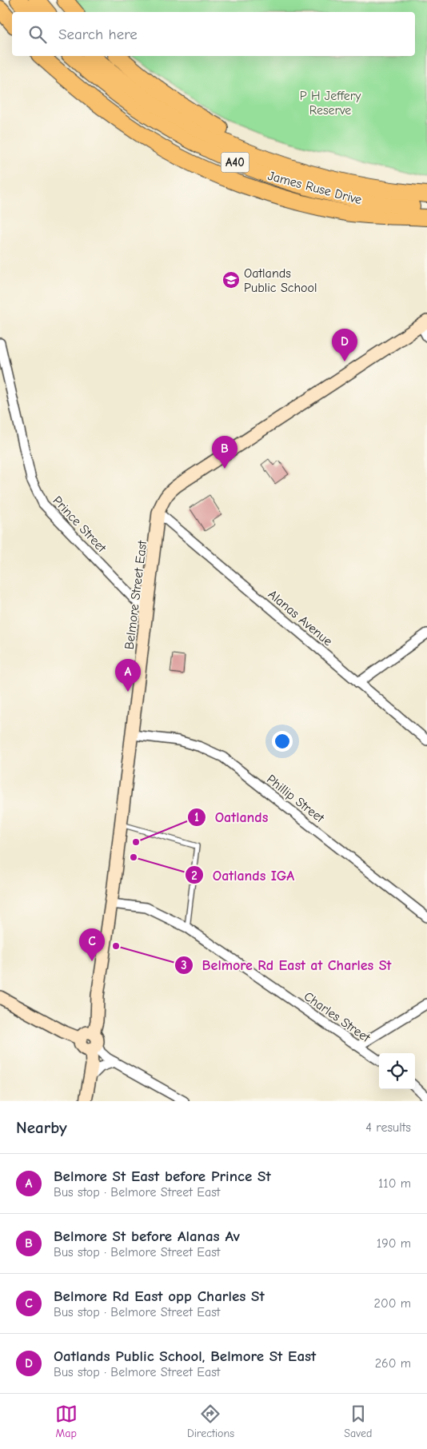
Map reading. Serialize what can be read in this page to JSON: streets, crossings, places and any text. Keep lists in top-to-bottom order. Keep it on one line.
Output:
{"streets":{"highway":["A40","James Ruse Drive"],"street":["Prince Street","Belmore Street East","Alanas Avenue","Phillip Street","Charles Street"]},"crossings":[["Prince Street","Belmore Street East"],["Belmore Street East","Alanas Avenue"],["Belmore Street East","Phillip Street"],["Belmore Street East","Charles Street"]],"parks":["P H Jeffery Reserve"],"places":{"school or university":["Oatlands Public School"],"other":["Oatlands","Oatlands IGA","Belmore Rd East at Charles St"]},"page":{"search":"Search here","pins":["D","B","A","C"],"heading":["Nearby","4 results"],"list":[{"mark":"A","name":"Belmore St East before Prince St","note":"Bus stop · Belmore Street East","value":"110 m"},{"mark":"B","name":"Belmore St before Alanas Av","note":"Bus stop · Belmore Street East","value":"190 m"},{"mark":"C","name":"Belmore Rd East opp Charles St","note":"Bus stop · Belmore Street East","value":"200 m"},{"mark":"D","name":"Oatlands Public School, Belmore St East","note":"Bus stop · Belmore Street East","value":"260 m"}],"nav":["Map","Directions","Saved"]}}
